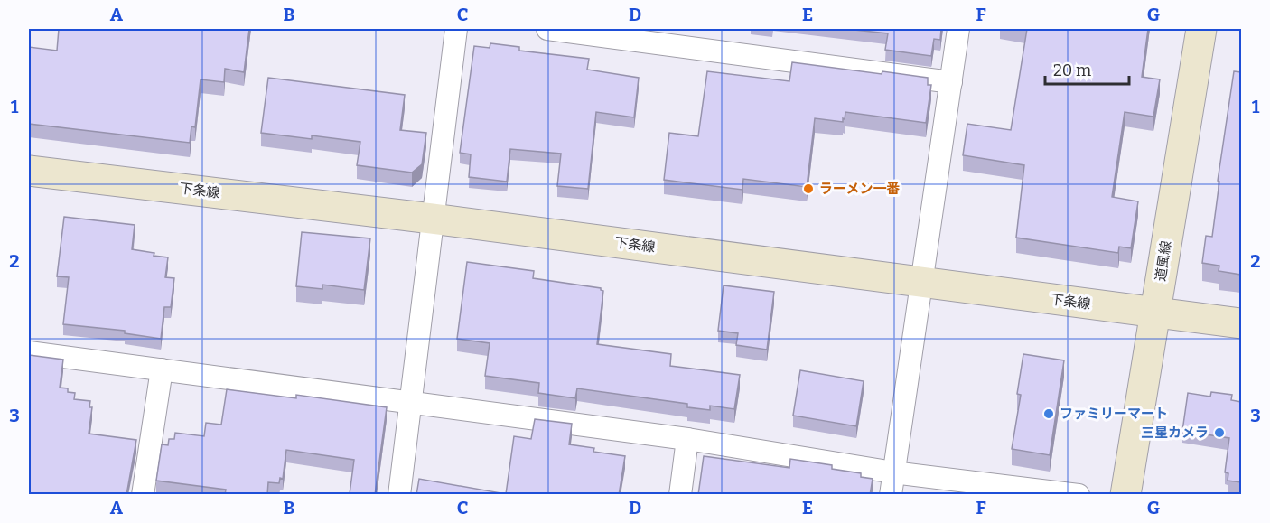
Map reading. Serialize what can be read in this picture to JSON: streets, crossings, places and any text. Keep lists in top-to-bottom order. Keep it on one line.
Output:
{"streets":{"street":["下条線","道風線"]},"crossings":[["下条線","道風線"]],"places":["ラーメン一番","ファミリーマート","三星カメラ"],"scale_bar":"20 m","grid":{"columns":["A","B","C","D","E","F","G"],"rows":["1","2","3"]}}
